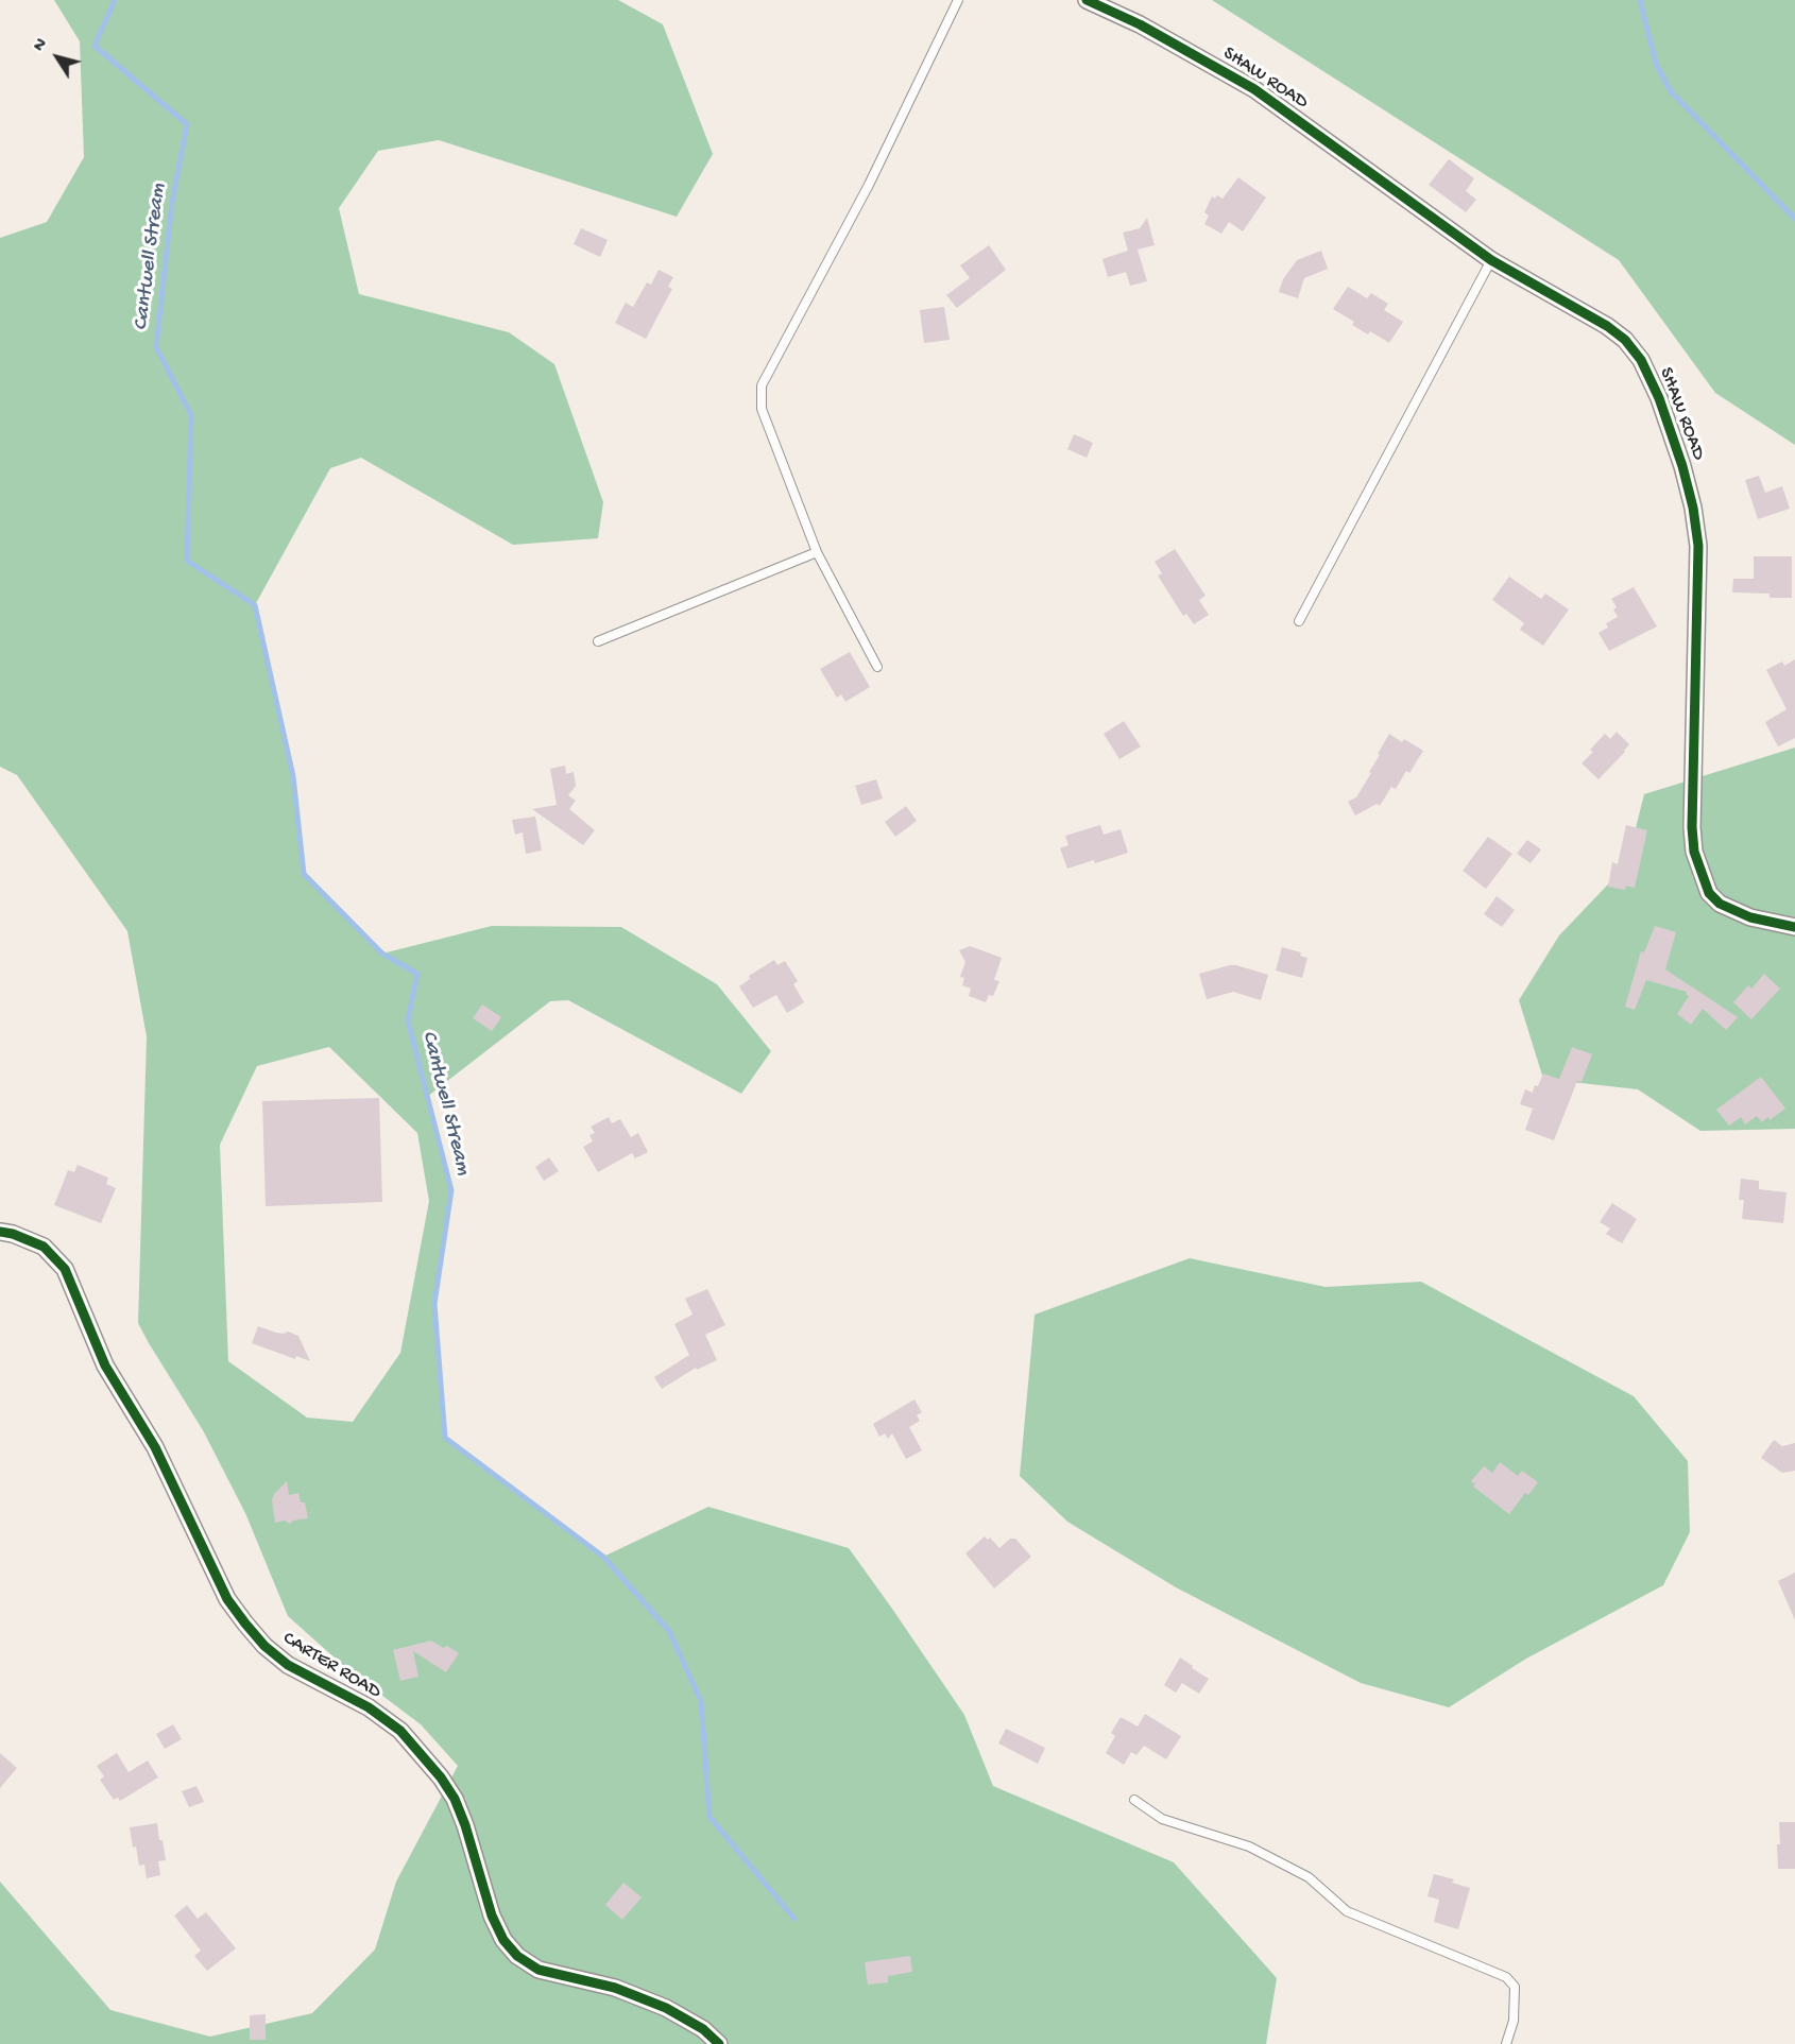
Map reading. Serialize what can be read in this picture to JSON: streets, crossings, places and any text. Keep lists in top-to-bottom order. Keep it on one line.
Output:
{"streets":{"street":["SHAW ROAD","CARTER ROAD"]},"water":["Cantwell Stream"],"north":"top left"}
